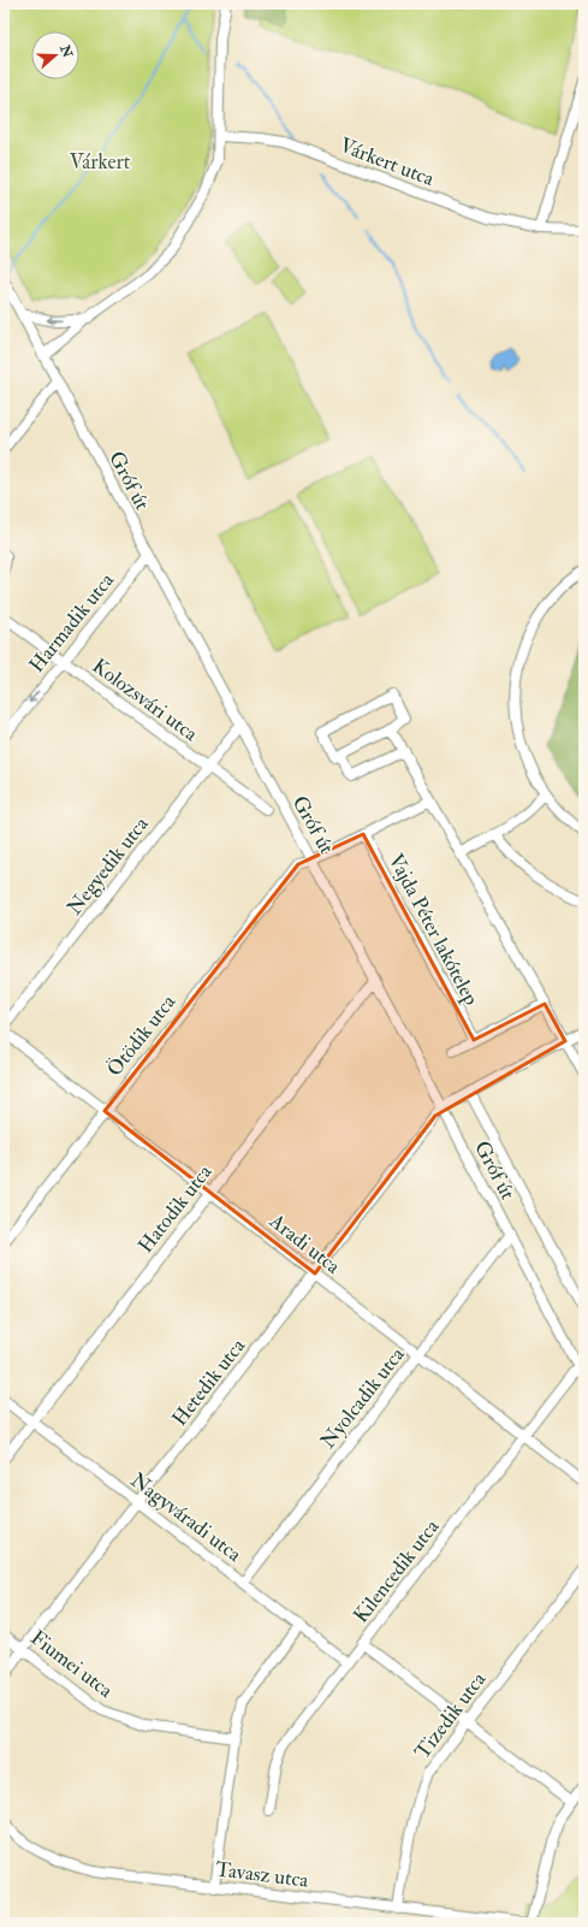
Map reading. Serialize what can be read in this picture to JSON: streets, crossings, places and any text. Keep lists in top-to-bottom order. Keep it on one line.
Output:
{"streets":{"street":["Várkert utca","Gróf út","Harmadik utca","Kolozsvári utca","Negyedik utca","Vajda Péter lakótelep","Ötödik utca","Hatodik utca","Aradi utca","Hetedik utca","Nyolcadik utca","Nagyváradi utca","Kilencedik utca","Fiumei utca","Tizedik utca","Tavasz utca"]},"crossings":[["Gróf út","Harmadik utca"],["Gróf út","Negyedik utca"],["Gróf út","Ötödik utca"],["Gróf út","Hatodik utca"],["Gróf út","Hetedik utca"],["Gróf út","Nyolcadik utca"],["Gróf út","Kilencedik utca"],["Harmadik utca","Kolozsvári utca"],["Kolozsvári utca","Negyedik utca"],["Ötödik utca","Aradi utca"],["Hatodik utca","Aradi utca"],["Hatodik utca","Nagyváradi utca"],["Aradi utca","Hetedik utca"],["Aradi utca","Nyolcadik utca"],["Aradi utca","Kilencedik utca"],["Hetedik utca","Nagyváradi utca"],["Hetedik utca","Fiumei utca"],["Nyolcadik utca","Nagyváradi utca"],["Nagyváradi utca","Kilencedik utca"],["Tizedik utca","Tavasz utca"]],"one_way":["Harmadik utca"],"parks":["Várkert"],"north":"right"}
